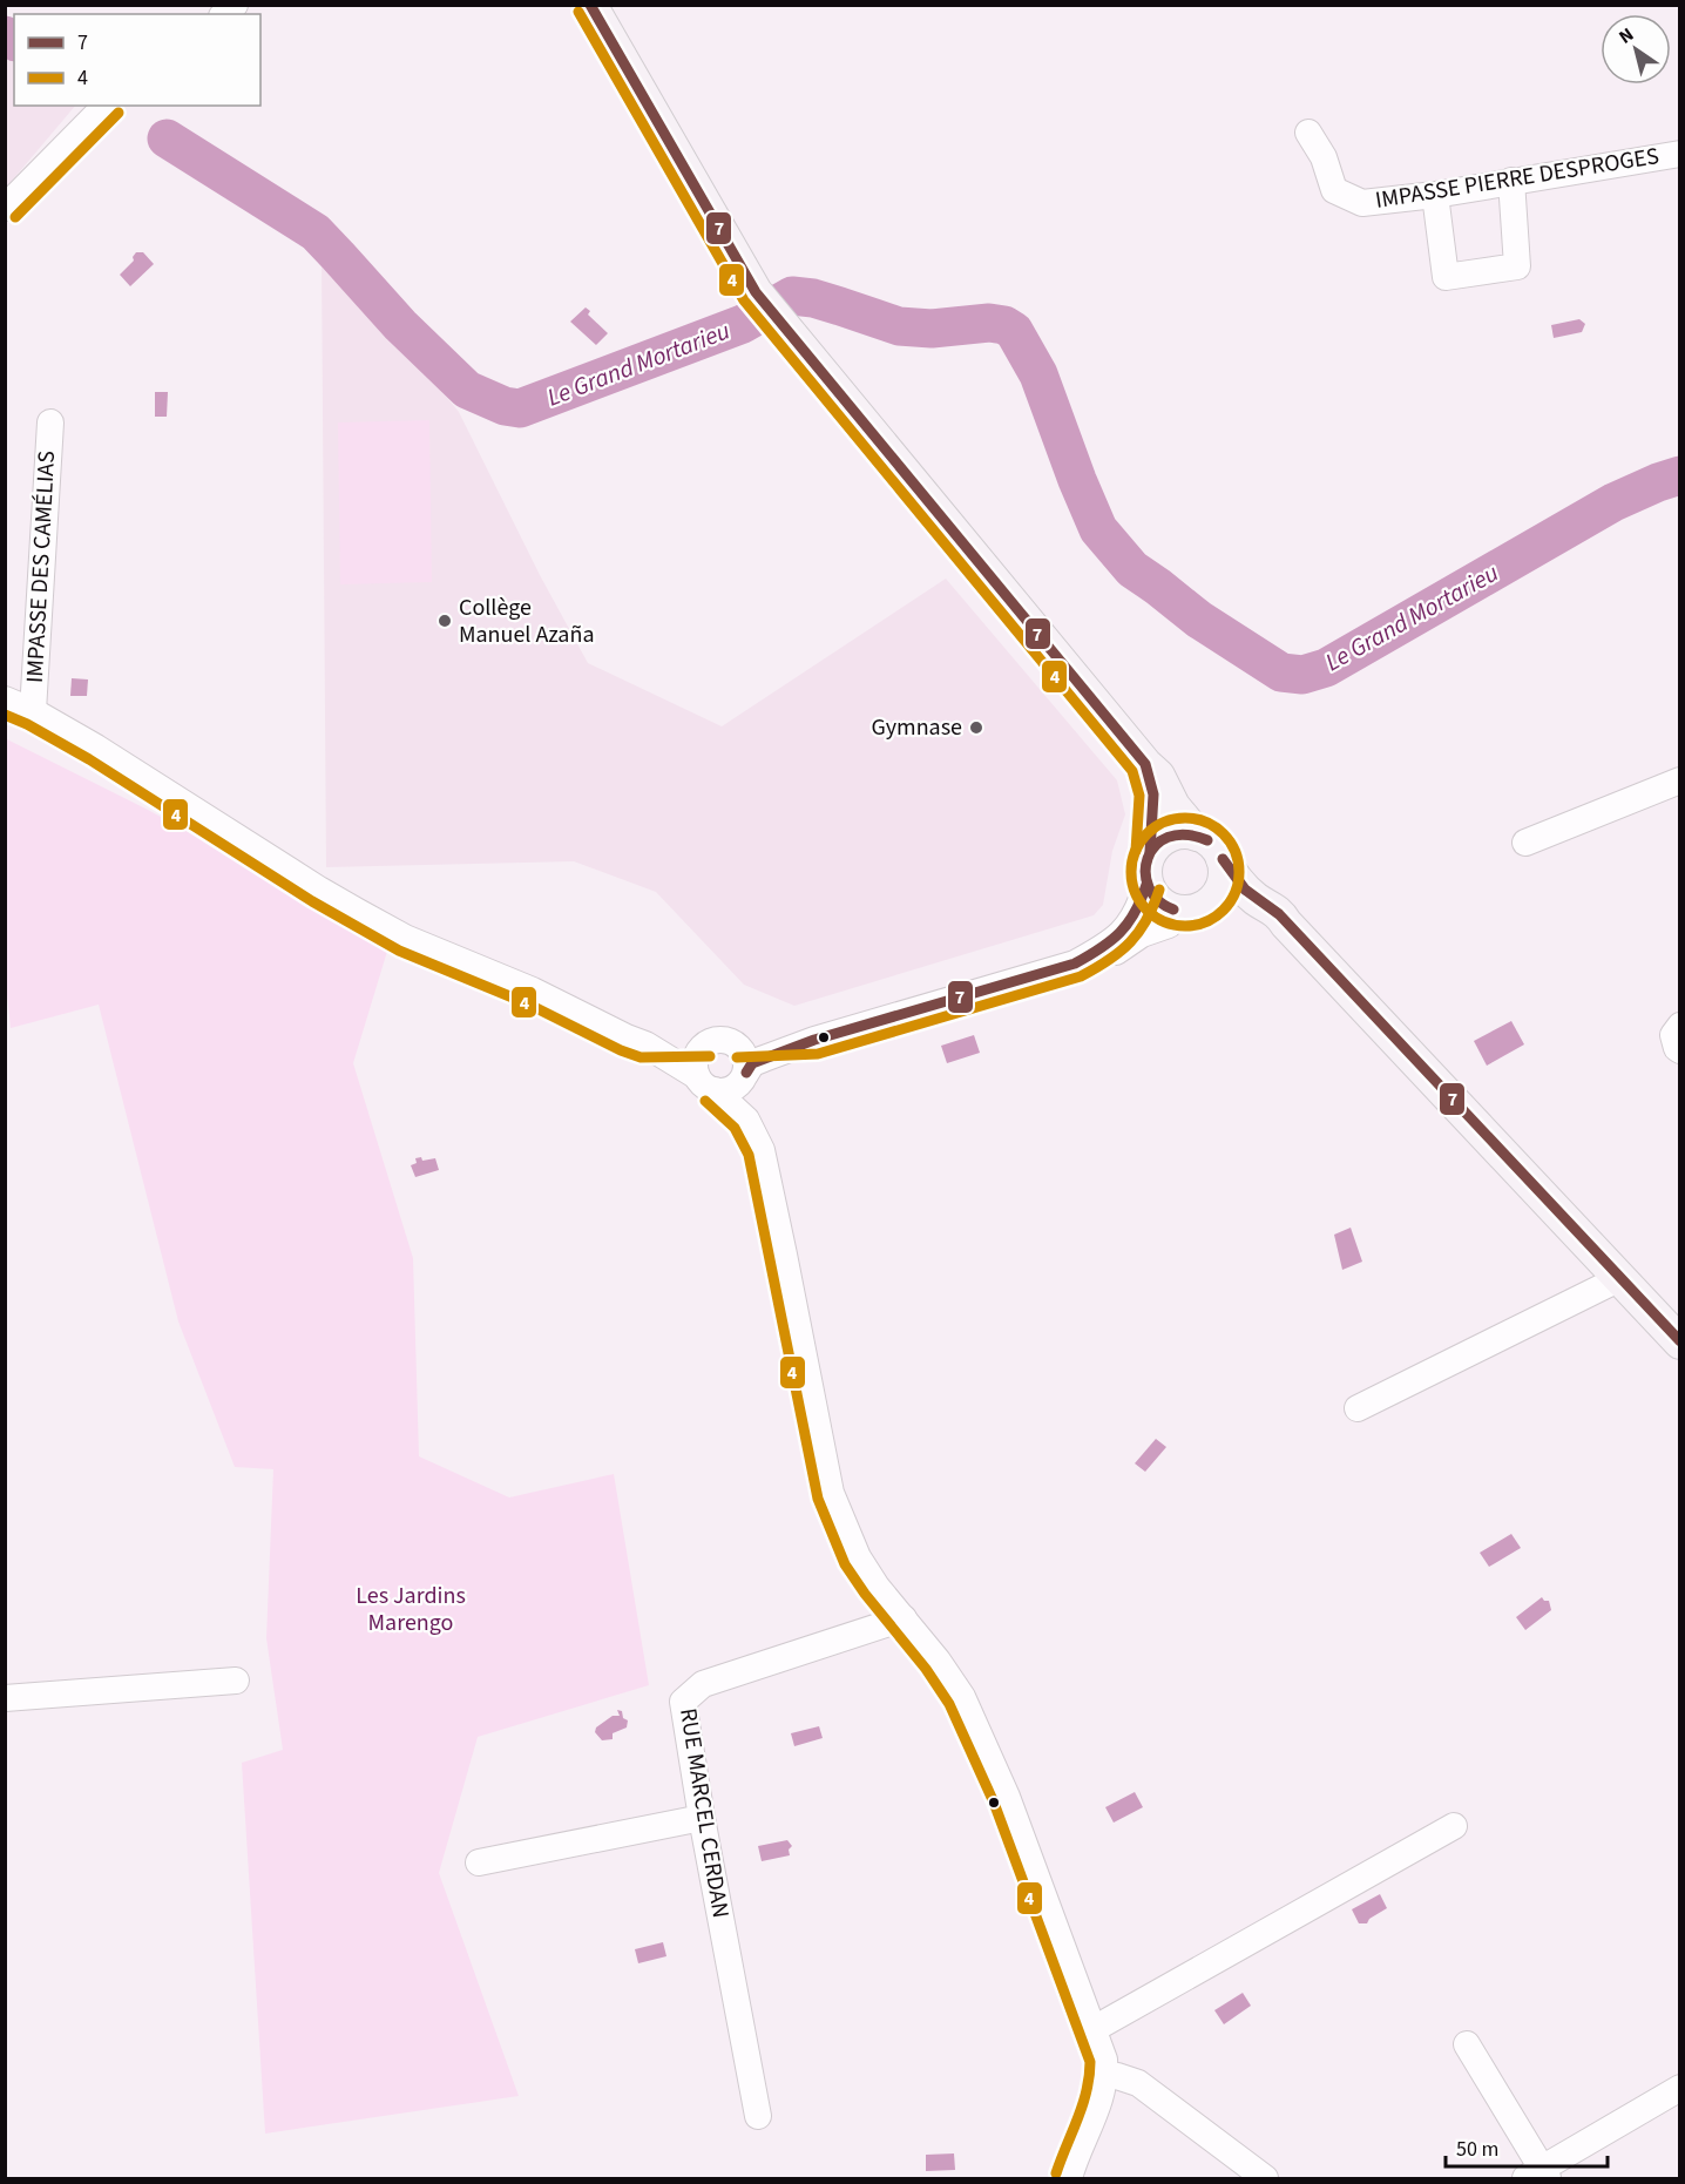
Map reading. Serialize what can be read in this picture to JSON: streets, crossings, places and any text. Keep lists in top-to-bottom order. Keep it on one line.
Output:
{"streets":{"street":["IMPASSE PIERRE DESPROGES","IMPASSE DES CAMÉLIAS","RUE MARCEL CERDAN"]},"water":["Le Grand Mortarieu"],"parks":["Les Jardins Marengo"],"places":["Collège Manuel Azaña","Gymnase"],"lines":["transit line 7","transit line 4"],"legend":["7","4"],"scale_bar":"50 m","north":"top left"}
